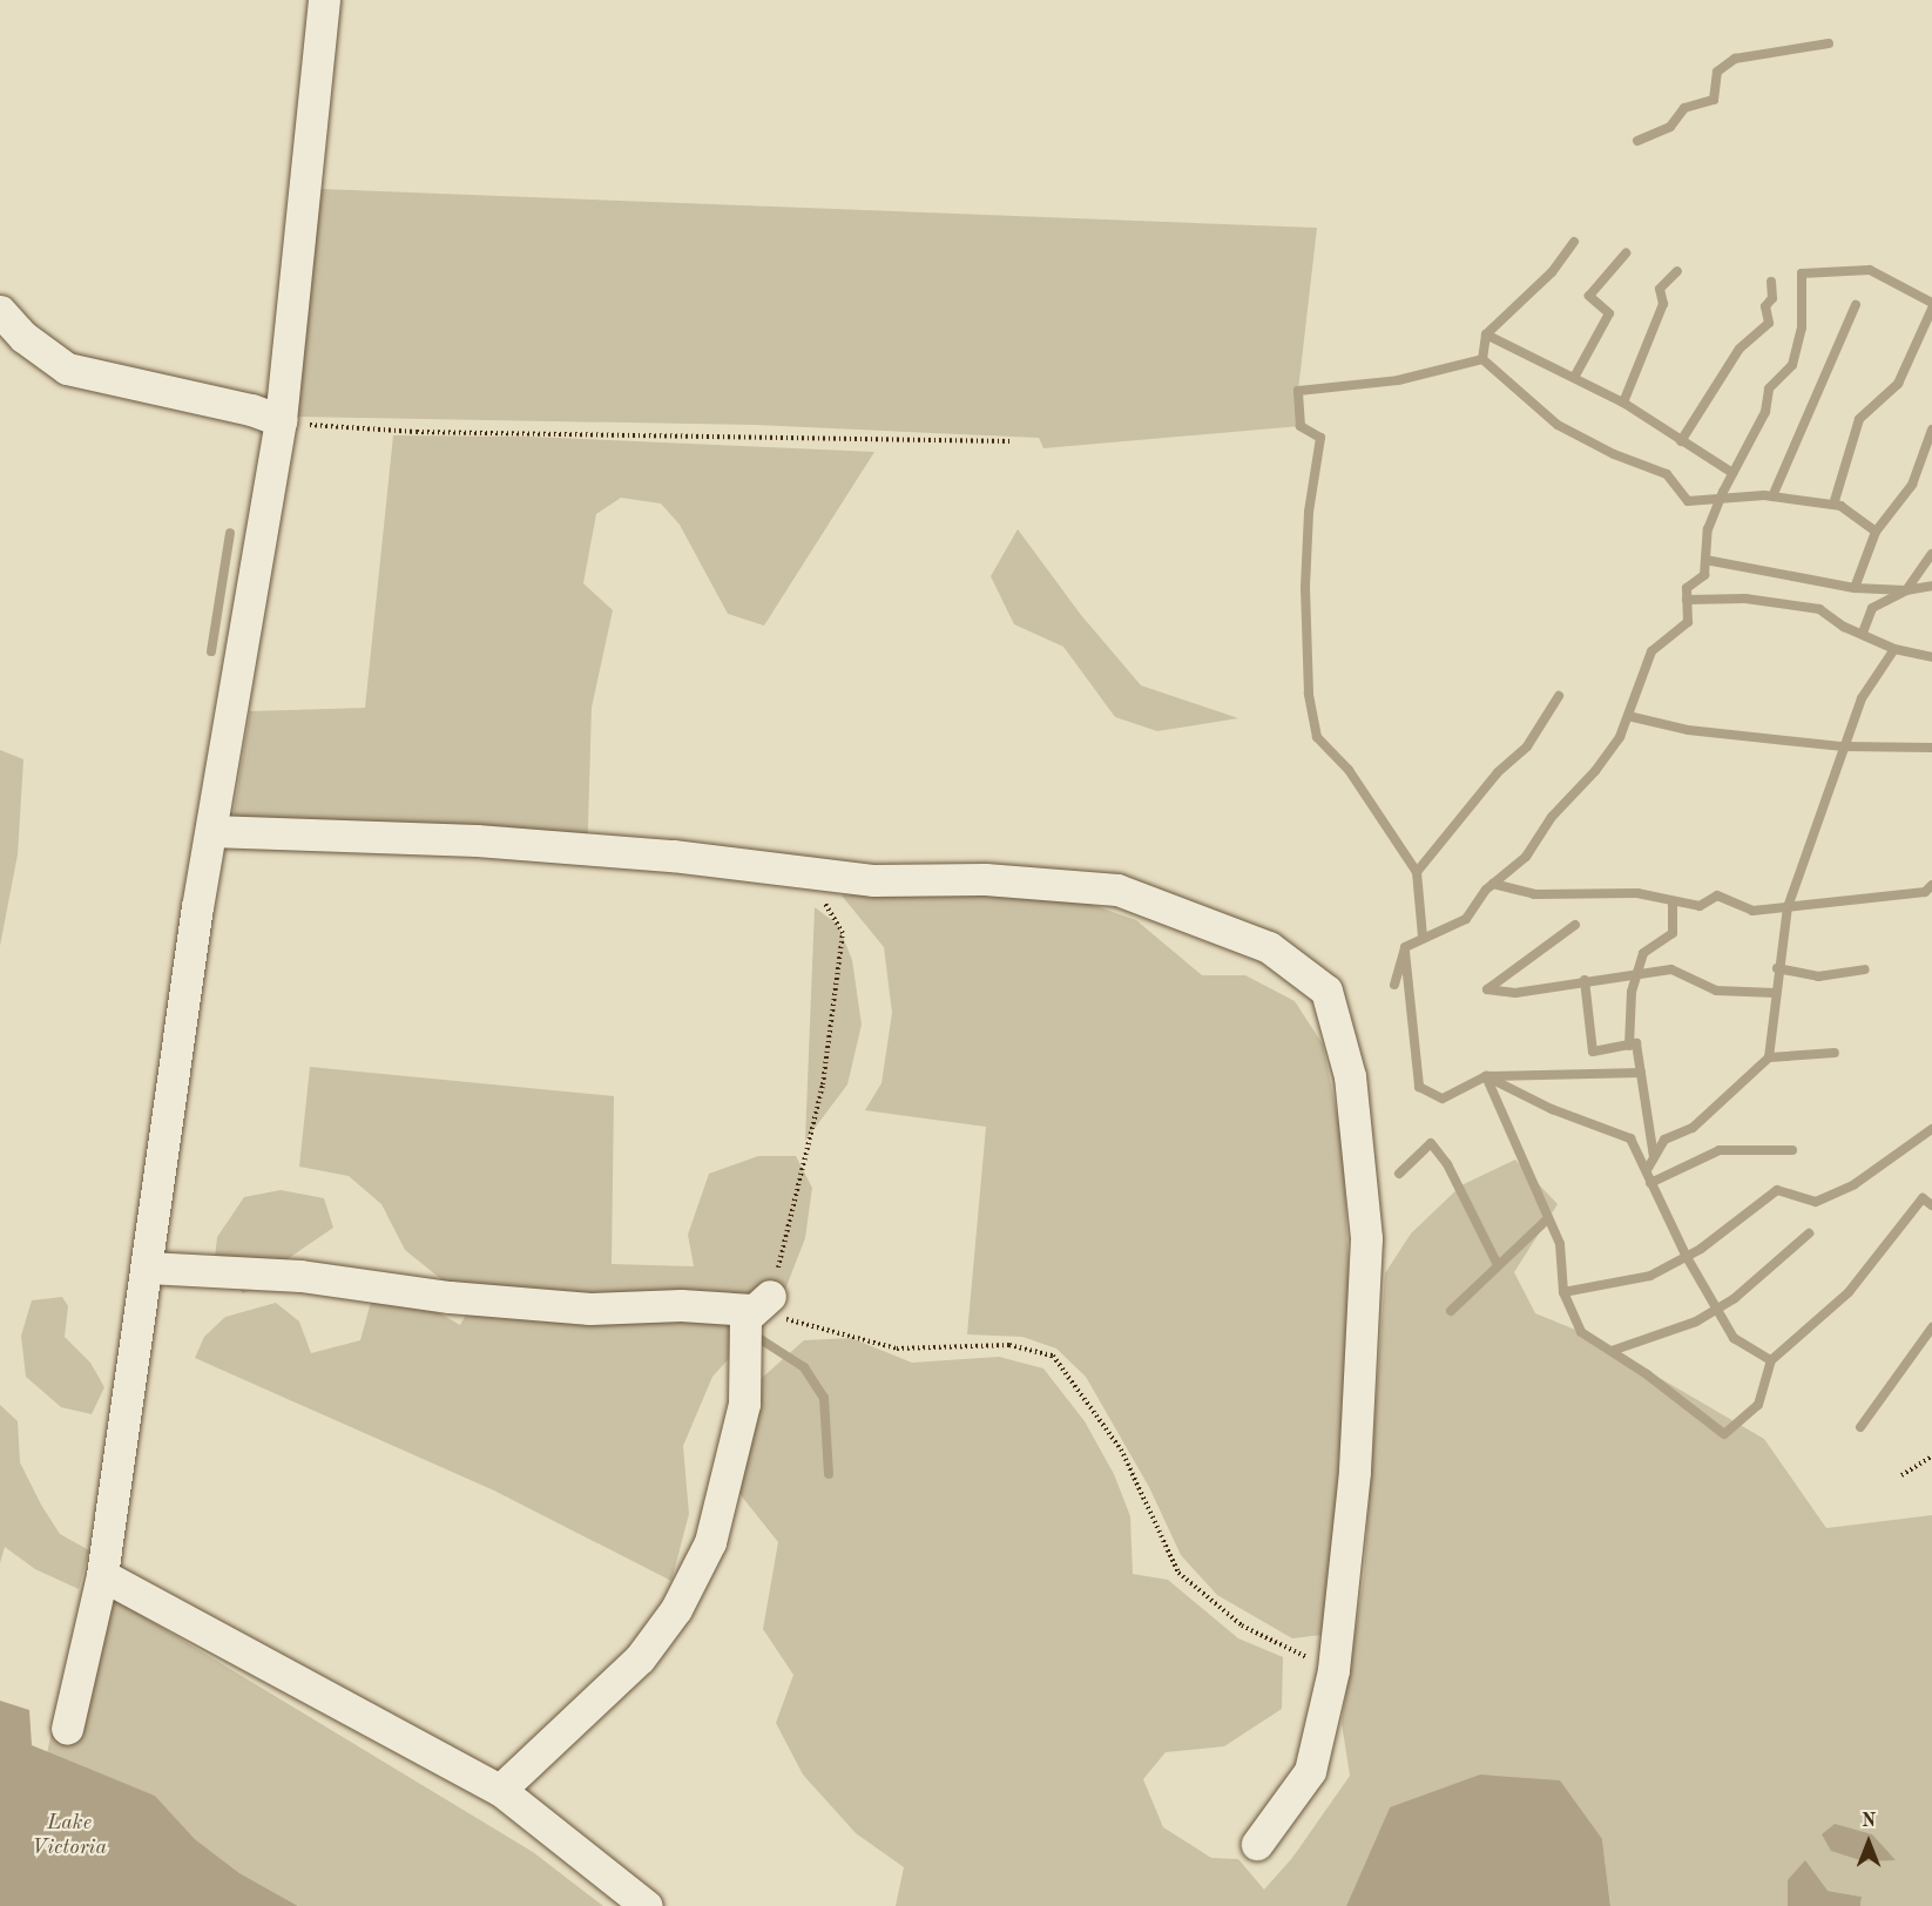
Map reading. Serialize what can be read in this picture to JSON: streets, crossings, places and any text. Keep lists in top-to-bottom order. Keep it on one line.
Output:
{"water":["Lake Victoria"],"north":"top"}
